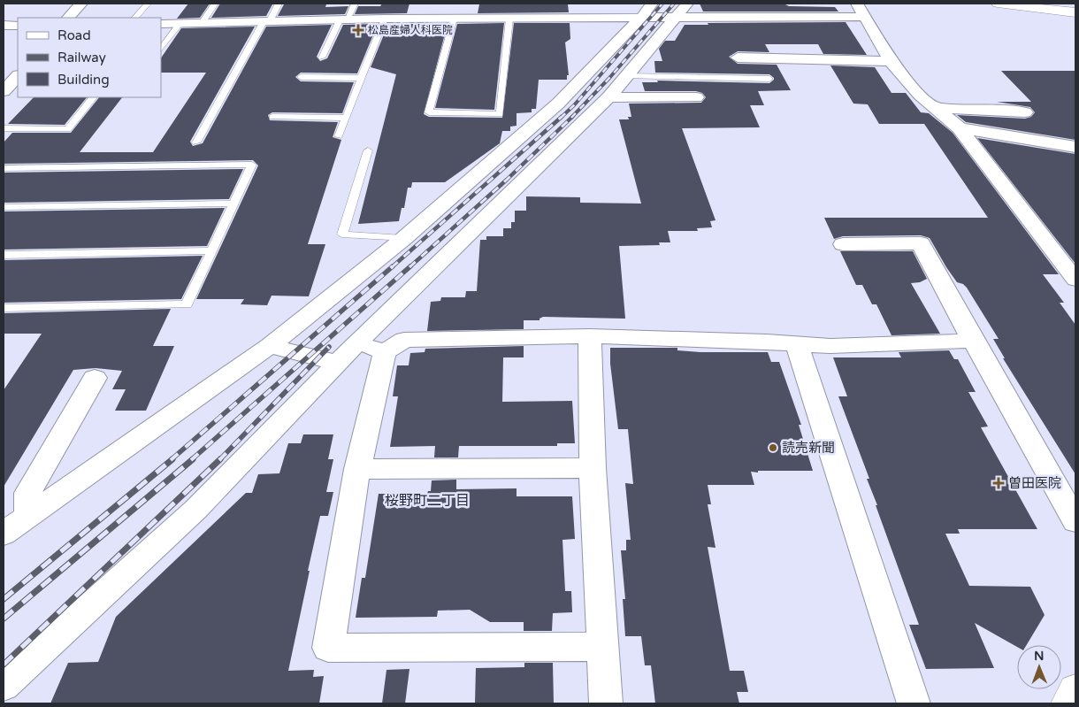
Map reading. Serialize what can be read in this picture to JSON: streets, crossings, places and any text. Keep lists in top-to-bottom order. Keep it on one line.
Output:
{"districts":["桜野町二丁目"],"places":{"health":["松島産婦人科医院","曽田医院"],"other":["読売新聞"]},"legend":["Road","Railway","Building"],"north":"top"}
